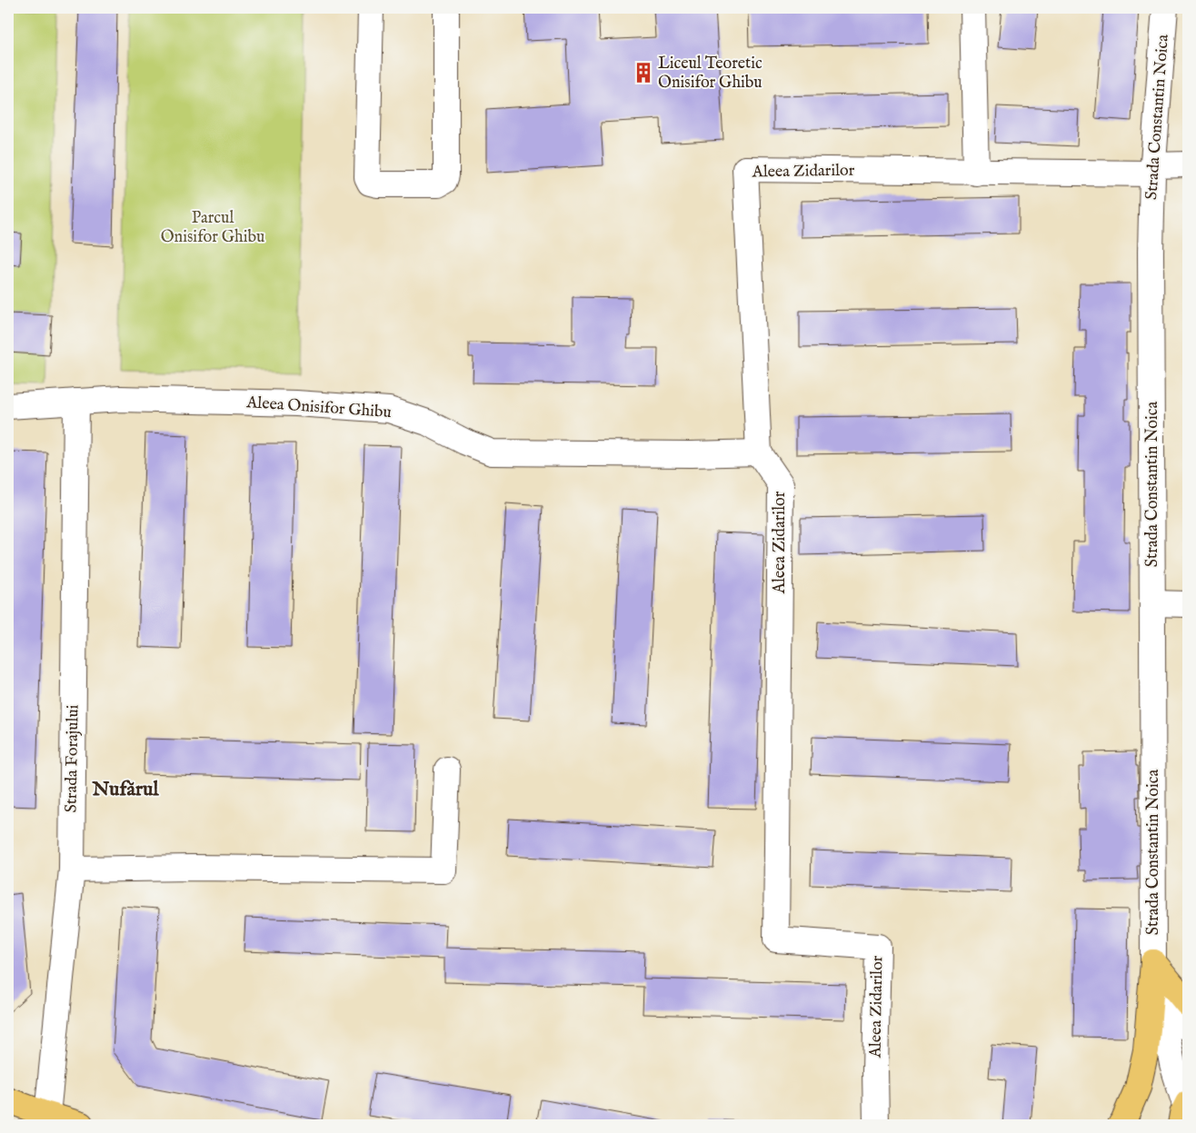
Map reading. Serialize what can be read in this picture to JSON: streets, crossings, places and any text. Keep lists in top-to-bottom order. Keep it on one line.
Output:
{"streets":{"street":["Strada Constantin Noica","Aleea Zidarilor","Aleea Onisifor Ghibu","Strada Forajului"]},"crossings":[["Strada Constantin Noica","Aleea Zidarilor"],["Aleea Zidarilor","Aleea Onisifor Ghibu"],["Aleea Onisifor Ghibu","Strada Forajului"]],"districts":["Nufărul"],"parks":["Parcul Onisifor Ghibu"],"places":{"building":["Liceul Teoretic Onisifor Ghibu"]}}
